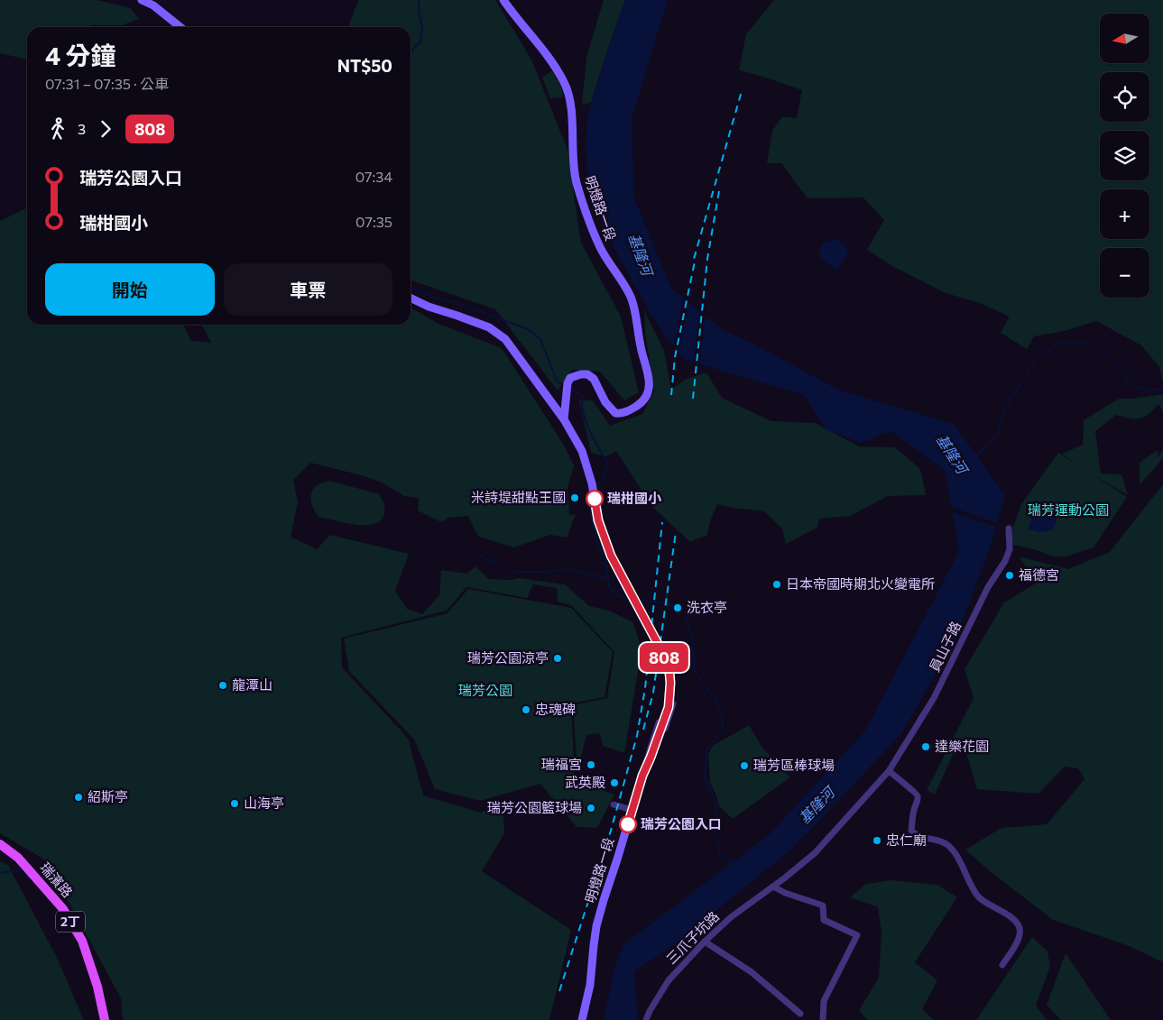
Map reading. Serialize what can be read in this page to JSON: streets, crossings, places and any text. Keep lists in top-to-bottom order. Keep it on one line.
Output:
{"streets":{"main road":["明燈路一段","瑞濱路","2丁"],"street":["員山子路","三爪子坑路"]},"crossings":[["員山子路","三爪子坑路"]],"water":["基隆河"],"parks":["瑞芳運動公園","瑞芳公園"],"places":["米詩堤甜點王國","瑞柑國小","福德宮","日本帝國時期北火變電所","洗衣亭","瑞芳公園涼亭","龍潭山","忠魂碑","達樂花園","瑞福宮","瑞芳區棒球場","武英殿","紹斯亭","山海亭","瑞芳公園籃球場","瑞芳公園入口","忠仁廟"],"lines":["bus line 808"],"north":"left","page":{"on_map":"808","map_buttons":["+","−"],"heading":["4 分鐘","07:31 – 07:35 · 公車","NT$50"],"legs":["3","808"],"list":[{"name":"瑞芳公園入口","value":"07:34"},{"name":"瑞柑國小","value":"07:35"}],"buttons":["開始","車票"]}}
